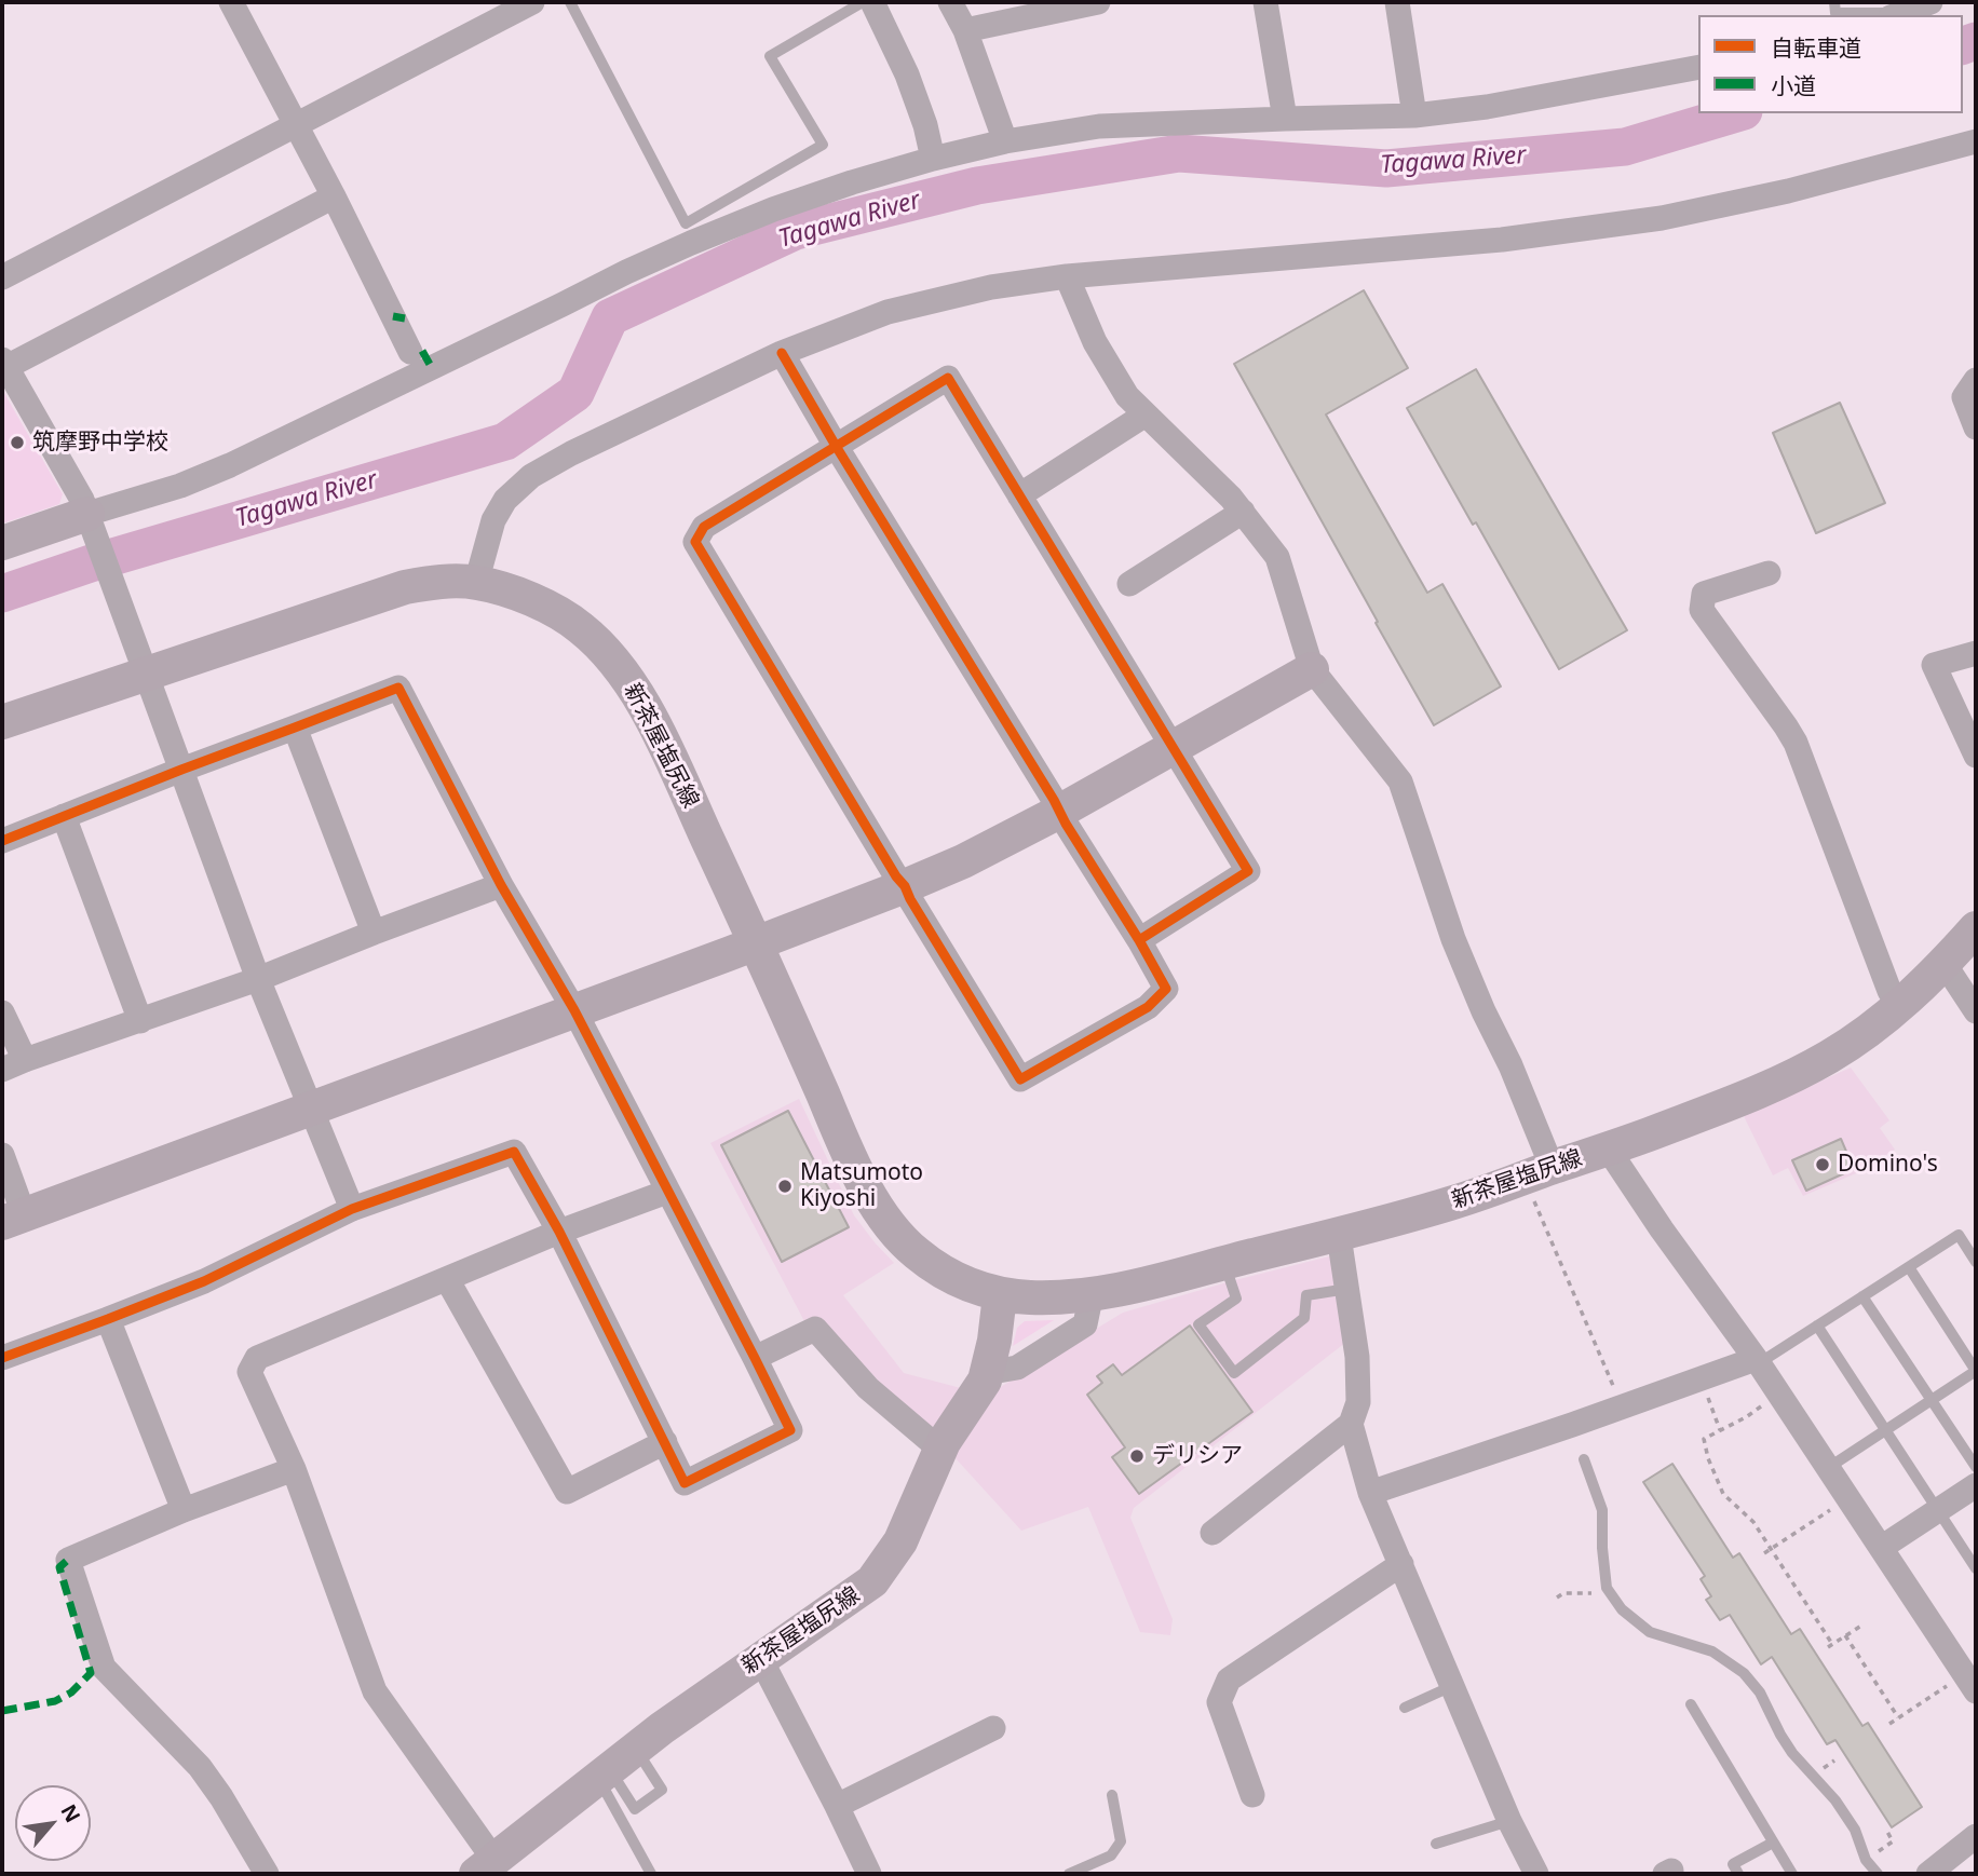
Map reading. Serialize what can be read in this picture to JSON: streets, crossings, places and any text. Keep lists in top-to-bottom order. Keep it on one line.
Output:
{"streets":{"main road":["新茶屋塩尻線"]},"water":["Tagawa River"],"places":["筑摩野中学校","Domino's","Matsumoto Kiyoshi","デリシア"],"legend":["自転車道","小道"],"north":"top right"}
